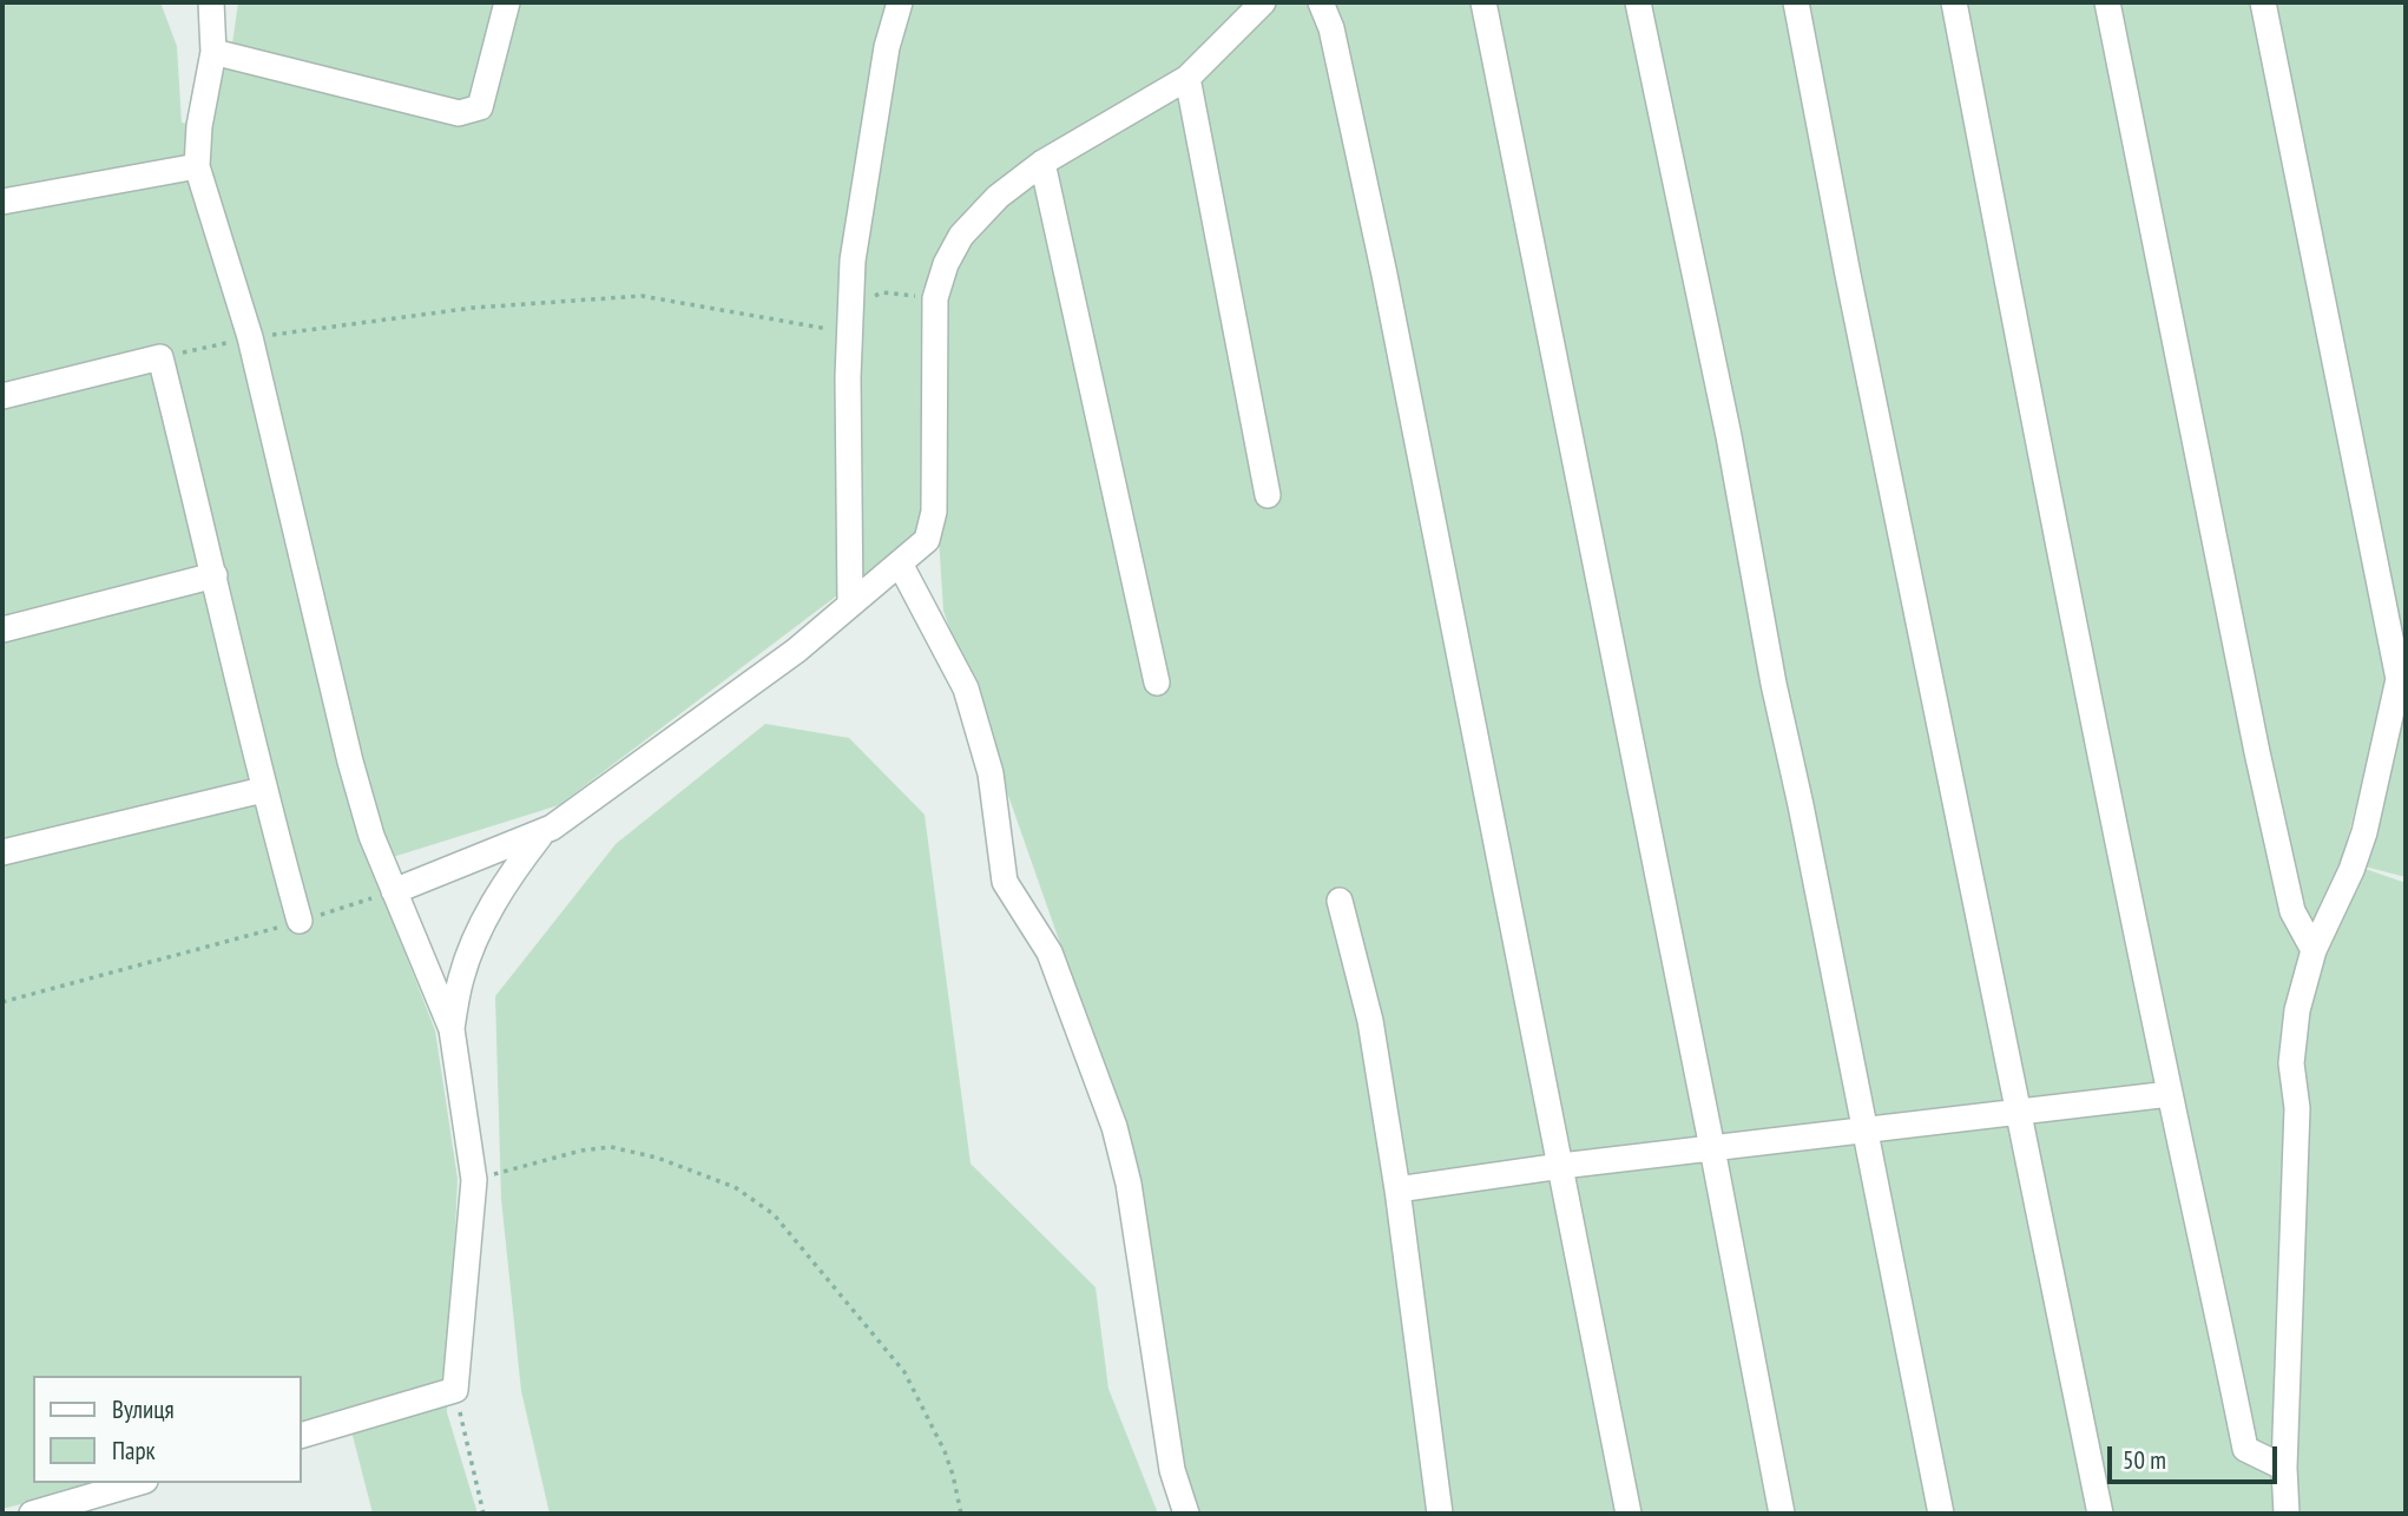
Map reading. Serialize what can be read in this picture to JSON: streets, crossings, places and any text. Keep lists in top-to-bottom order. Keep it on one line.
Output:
{"legend":["Вулиця","Парк"],"scale_bar":"50 m"}
